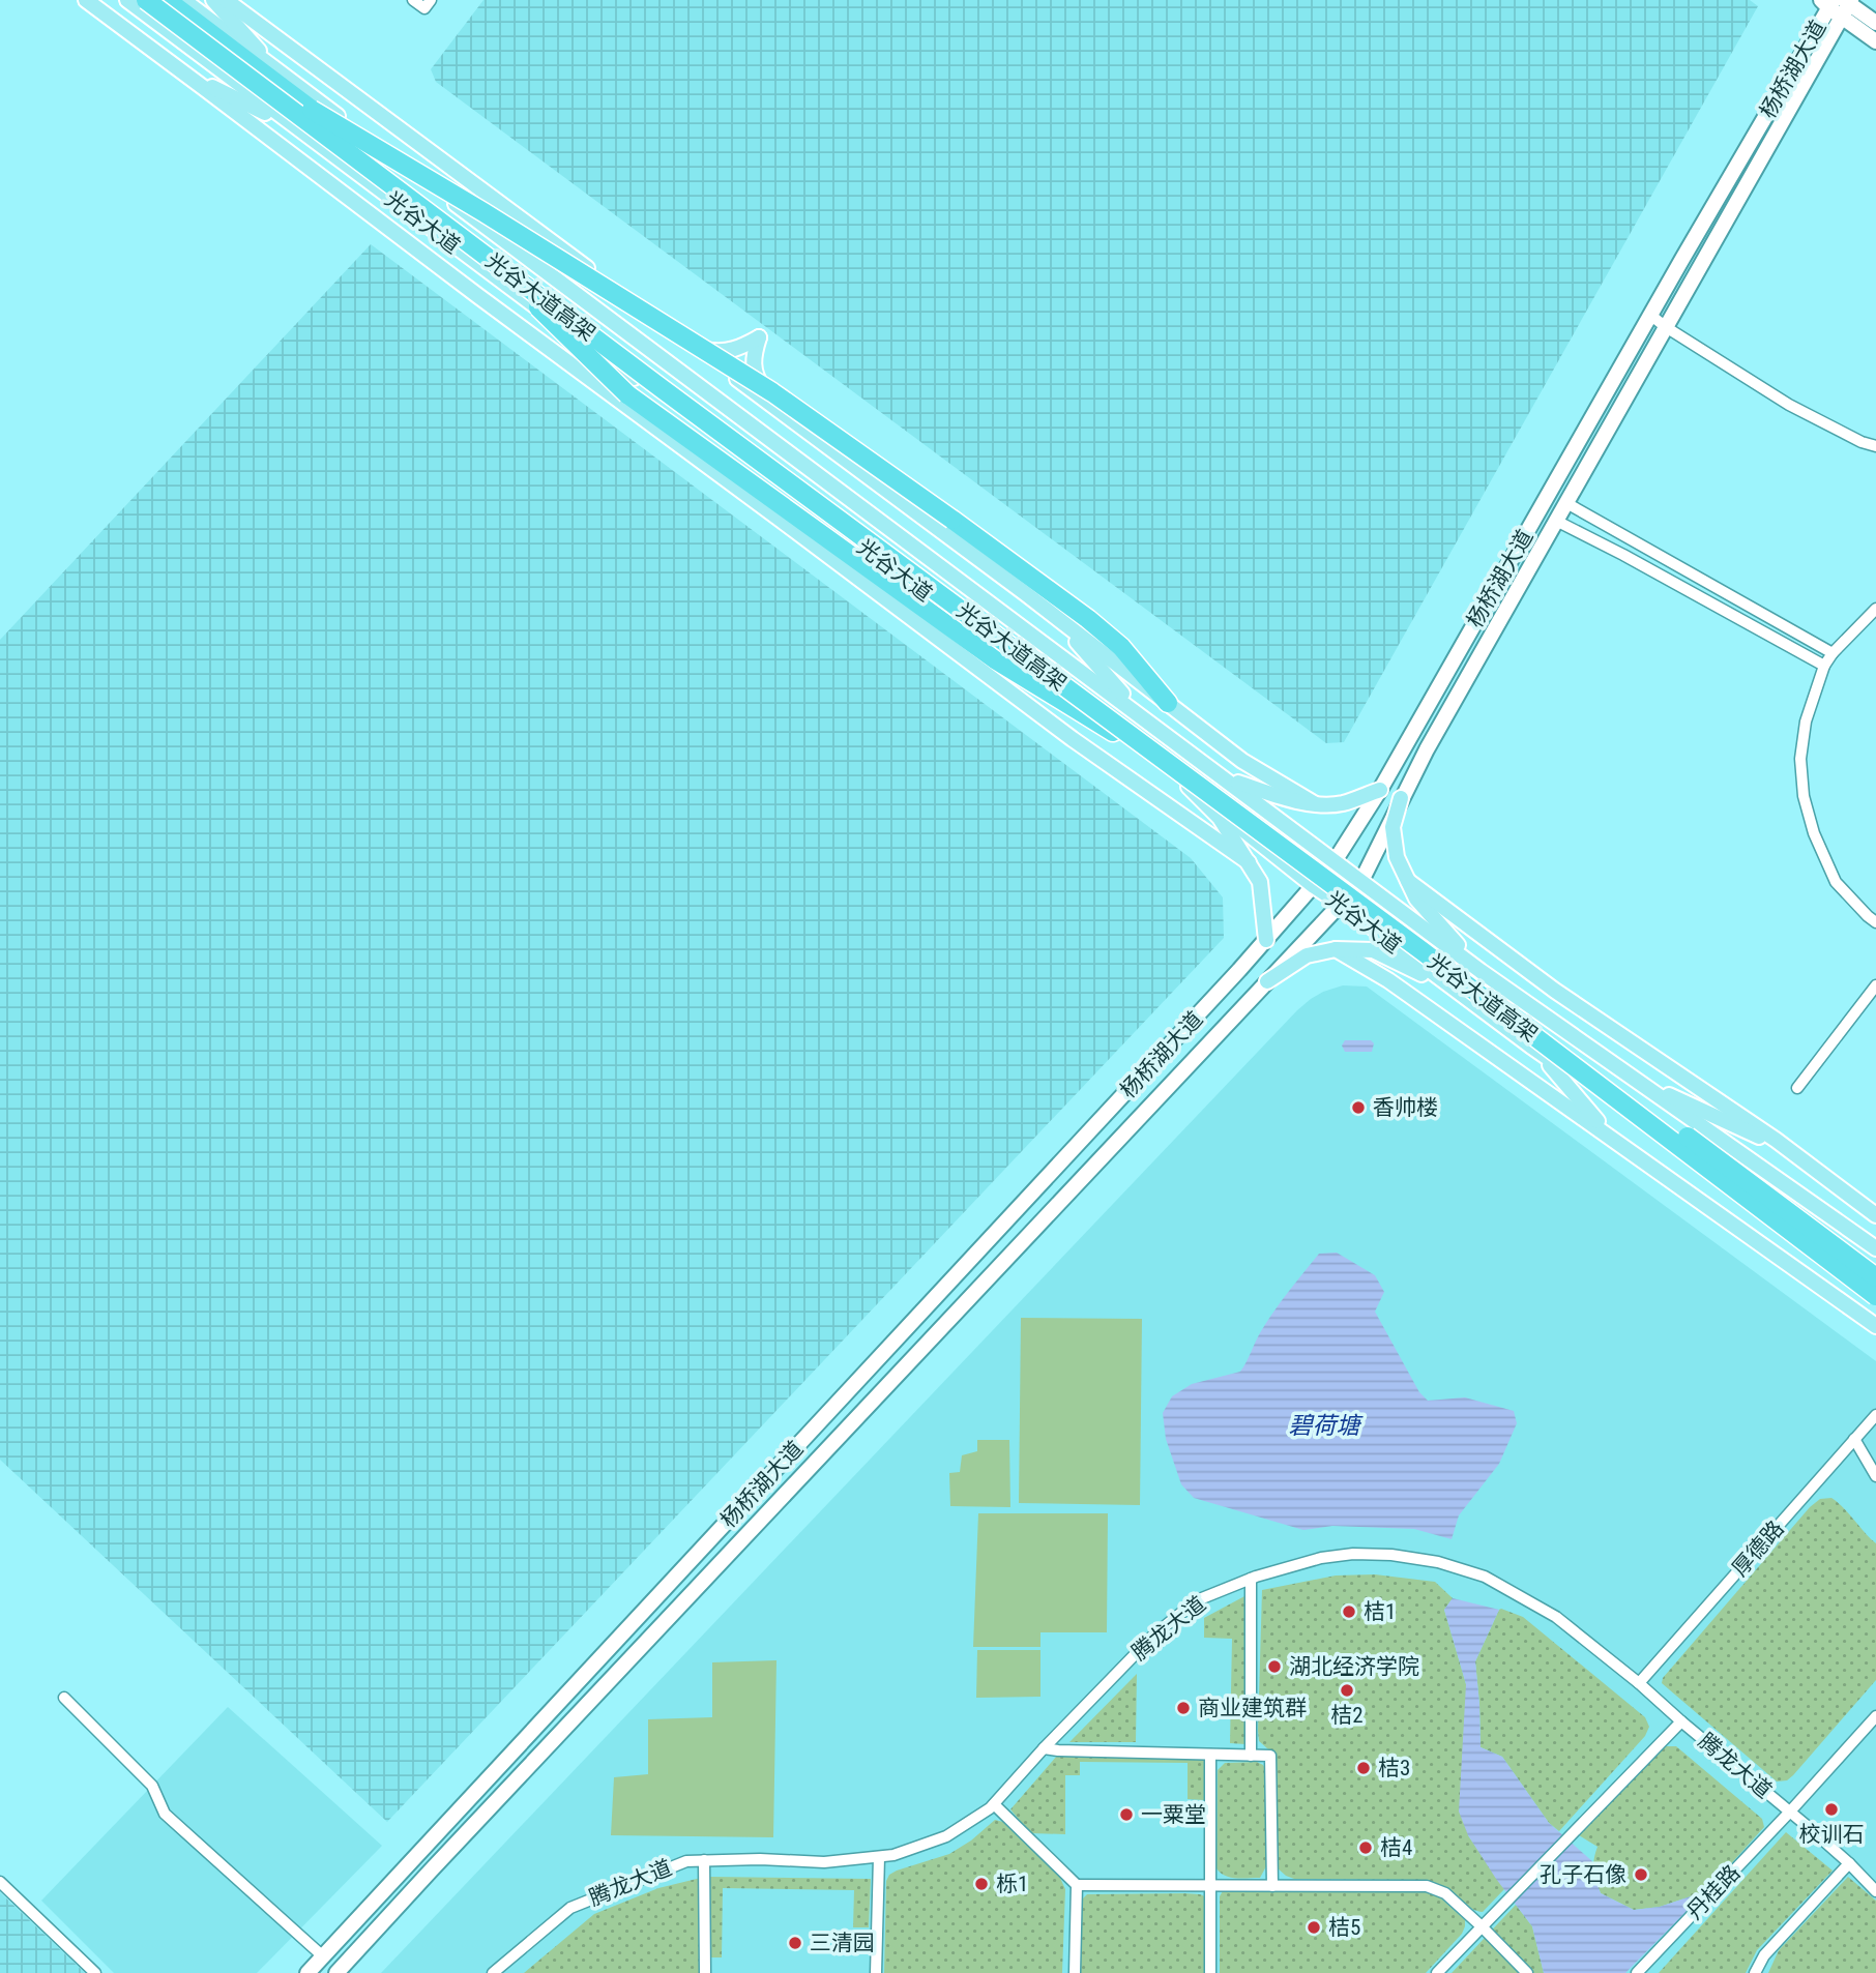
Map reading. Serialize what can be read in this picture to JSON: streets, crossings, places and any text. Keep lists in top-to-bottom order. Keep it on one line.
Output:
{"streets":{"highway":["光谷大道高架"],"main road":["杨桥湖大道","光谷大道"],"street":["厚德路","腾龙大道","丹桂路"]},"crossings":[["杨桥湖大道","光谷大道"],["厚德路","腾龙大道"],["腾龙大道","丹桂路"]],"water":["碧荷塘"],"places":["香帅楼","桔1","湖北经济学院","桔2","商业建筑群","桔3","校训石","一粟堂","桔4","孔子石像","栎1","桔5","三清园"]}
